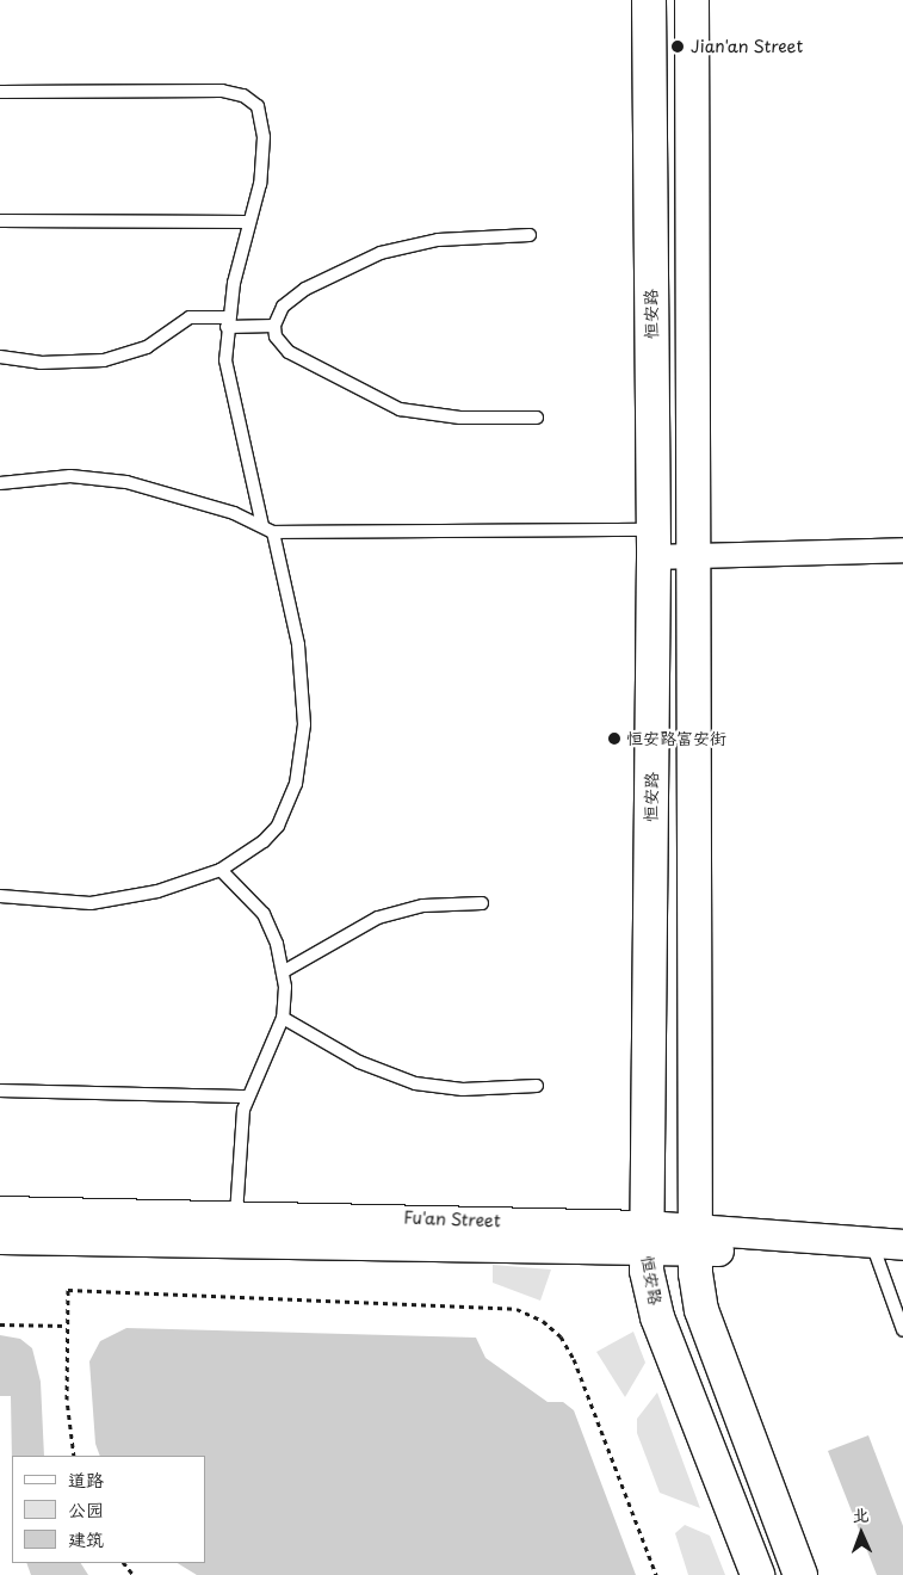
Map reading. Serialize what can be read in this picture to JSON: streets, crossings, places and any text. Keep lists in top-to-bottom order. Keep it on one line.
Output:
{"streets":{"main road":["恒安路"],"street":["Fu'an Street"]},"crossings":[["恒安路","Fu'an Street"]],"places":["Jian'an Street","恒安路富安街"],"legend":["道路","公园","建筑"],"north":"top"}
